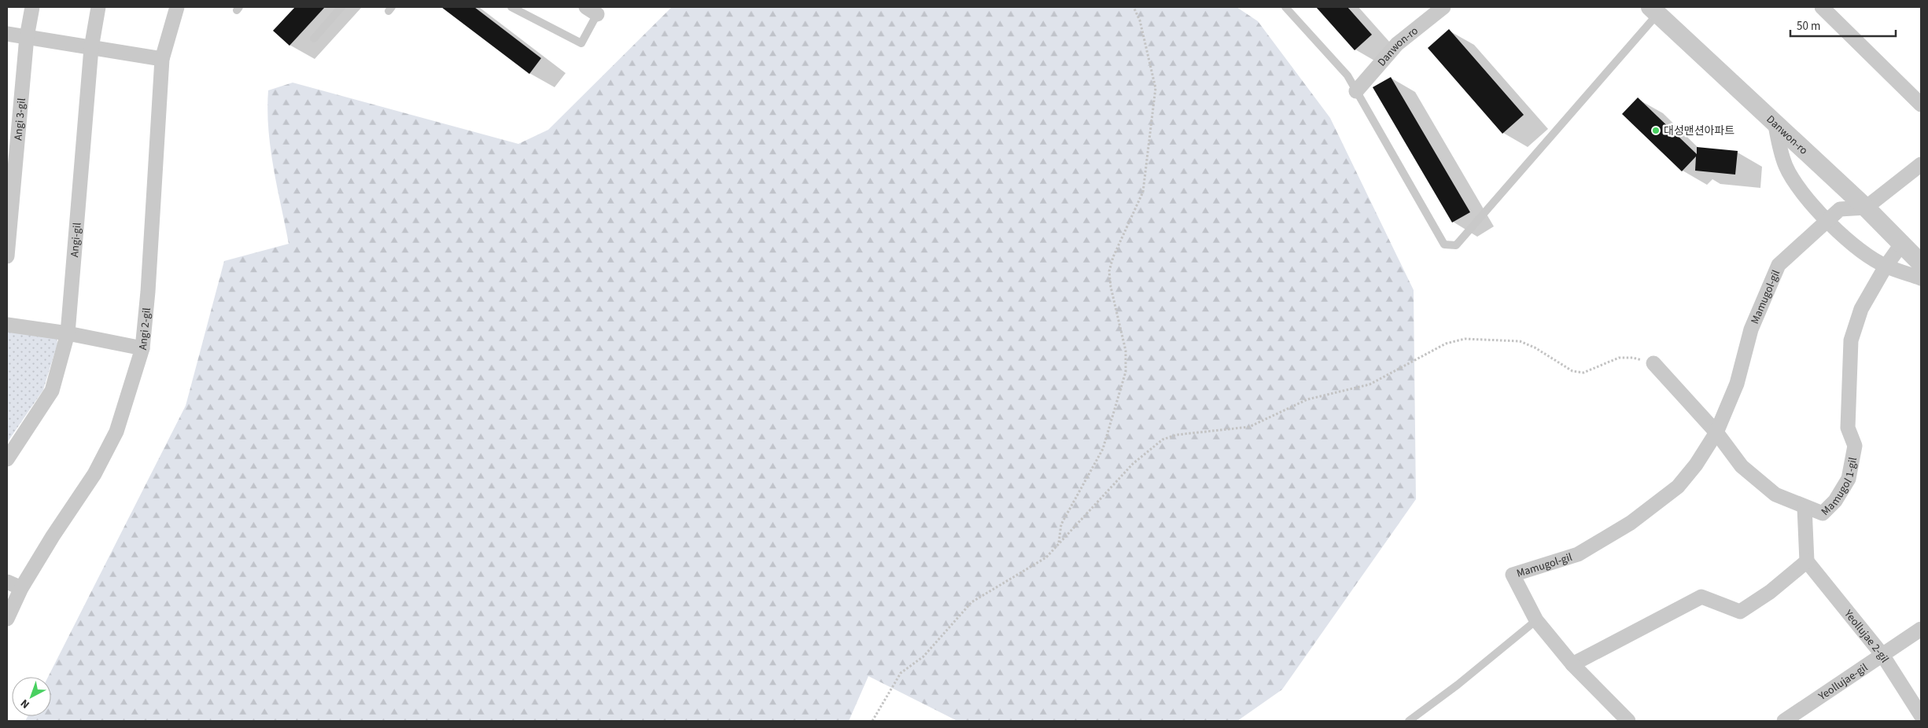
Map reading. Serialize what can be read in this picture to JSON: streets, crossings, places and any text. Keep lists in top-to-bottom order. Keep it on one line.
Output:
{"streets":{"street":["Danwon-ro","Angi 3-gil","Angi-gil","Mamugol-gil","Angi 2-gil","Mamugol 1-gil","Yeollujae 2-gil","Yeollujae-gil"]},"crossings":[["Danwon-ro","Mamugol-gil"],["Danwon-ro","Mamugol 1-gil"],["Mamugol 1-gil","Yeollujae 2-gil"],["Yeollujae 2-gil","Yeollujae-gil"]],"places":["대성맨션아파트"],"scale_bar":"50 m","north":"bottom left"}
